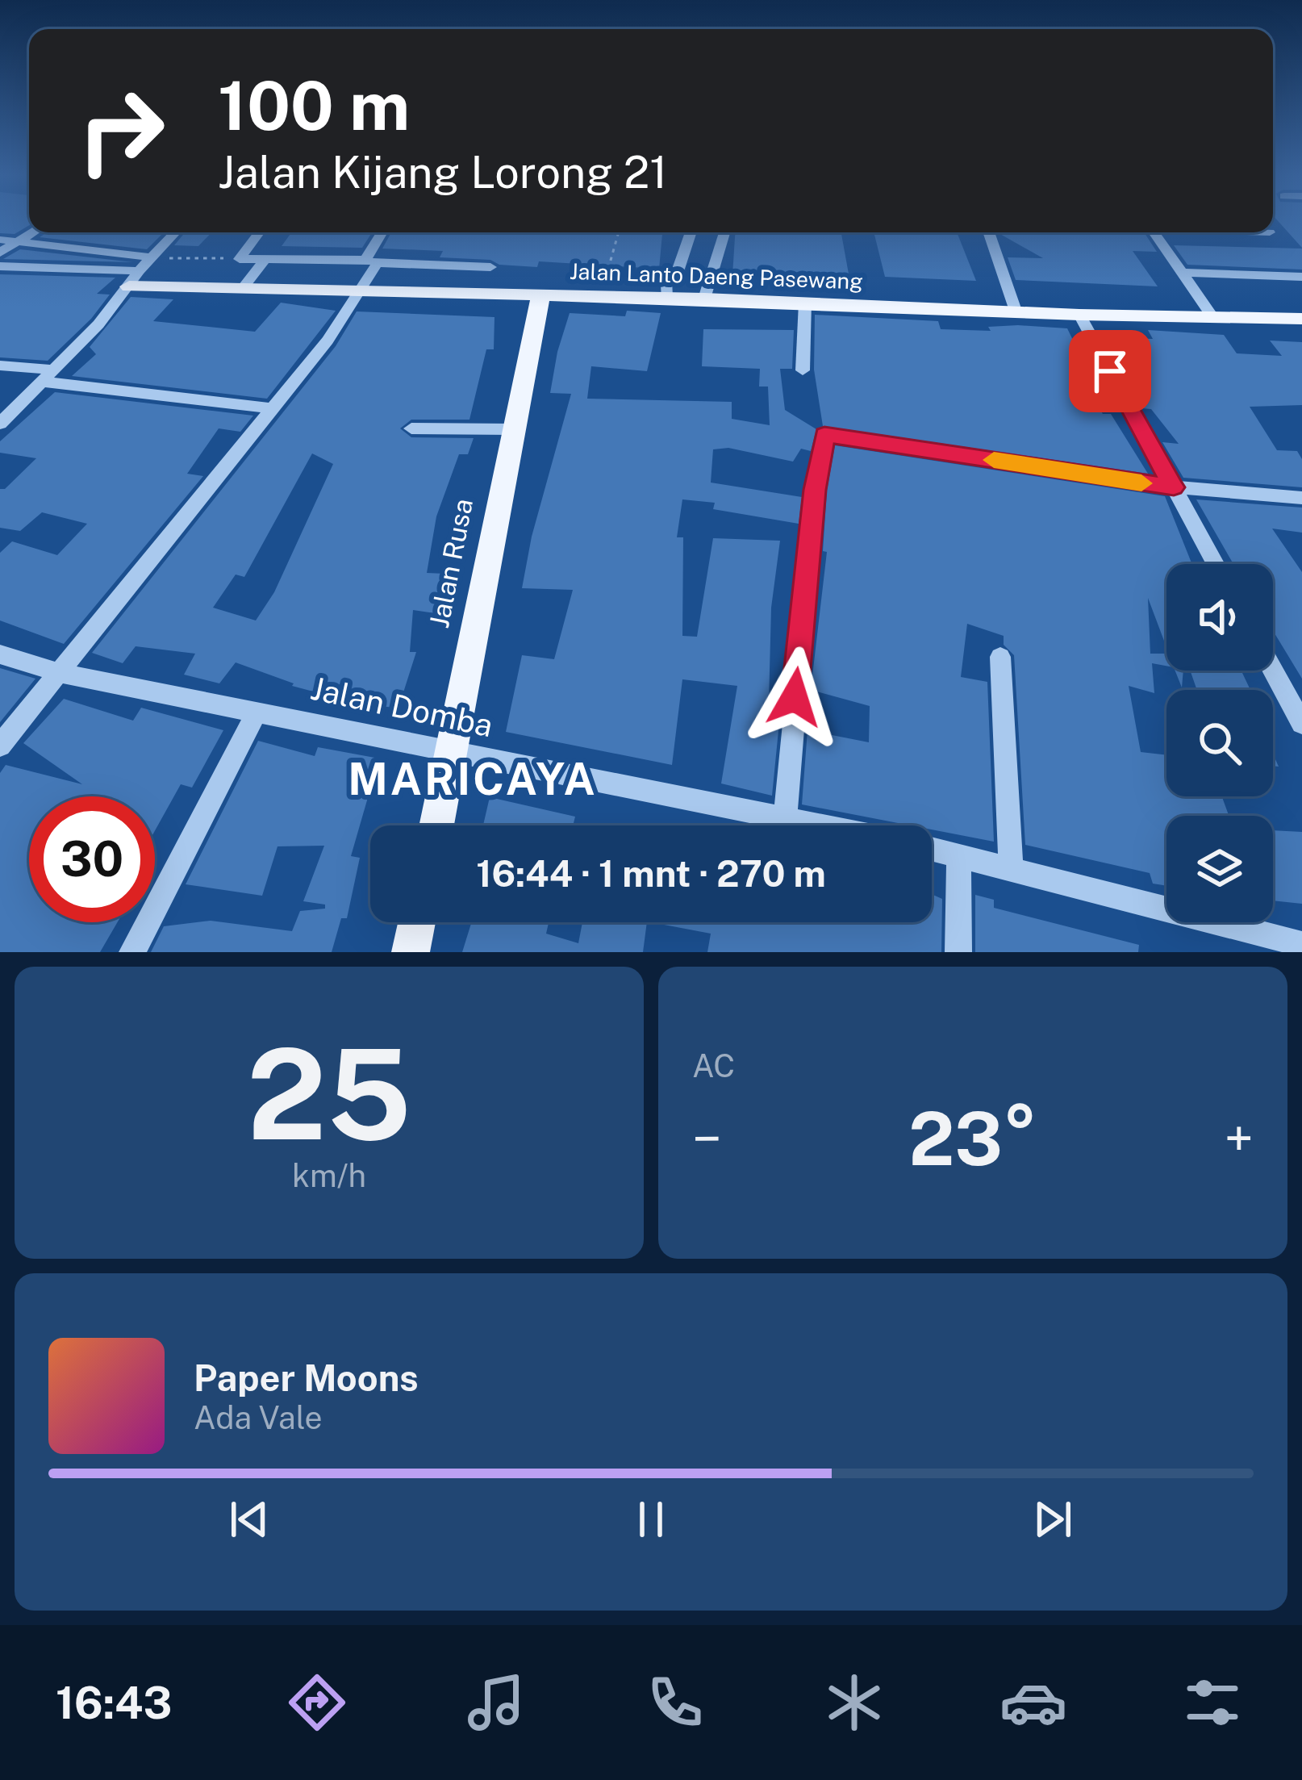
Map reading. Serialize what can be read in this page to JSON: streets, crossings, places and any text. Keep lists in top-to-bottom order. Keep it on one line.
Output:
{"streets":{"main road":["Jalan Lanto Daeng Pasewang","Jalan Rusa"],"street":["Jalan Domba"]},"crossings":[["Jalan Lanto Daeng Pasewang","Jalan Rusa"],["Jalan Rusa","Jalan Domba"]],"districts":["MARICAYA"],"page":{"turn":["100 m","Jalan Kijang Lorong 21"],"limit":"30","trip":"16:44 · 1 mnt · 270 m","tile":[["25","km/h"],"AC"],"heat":["−","23°","+"],"song":["Paper Moons","Ada Vale"],"tabs":"16:43"}}
